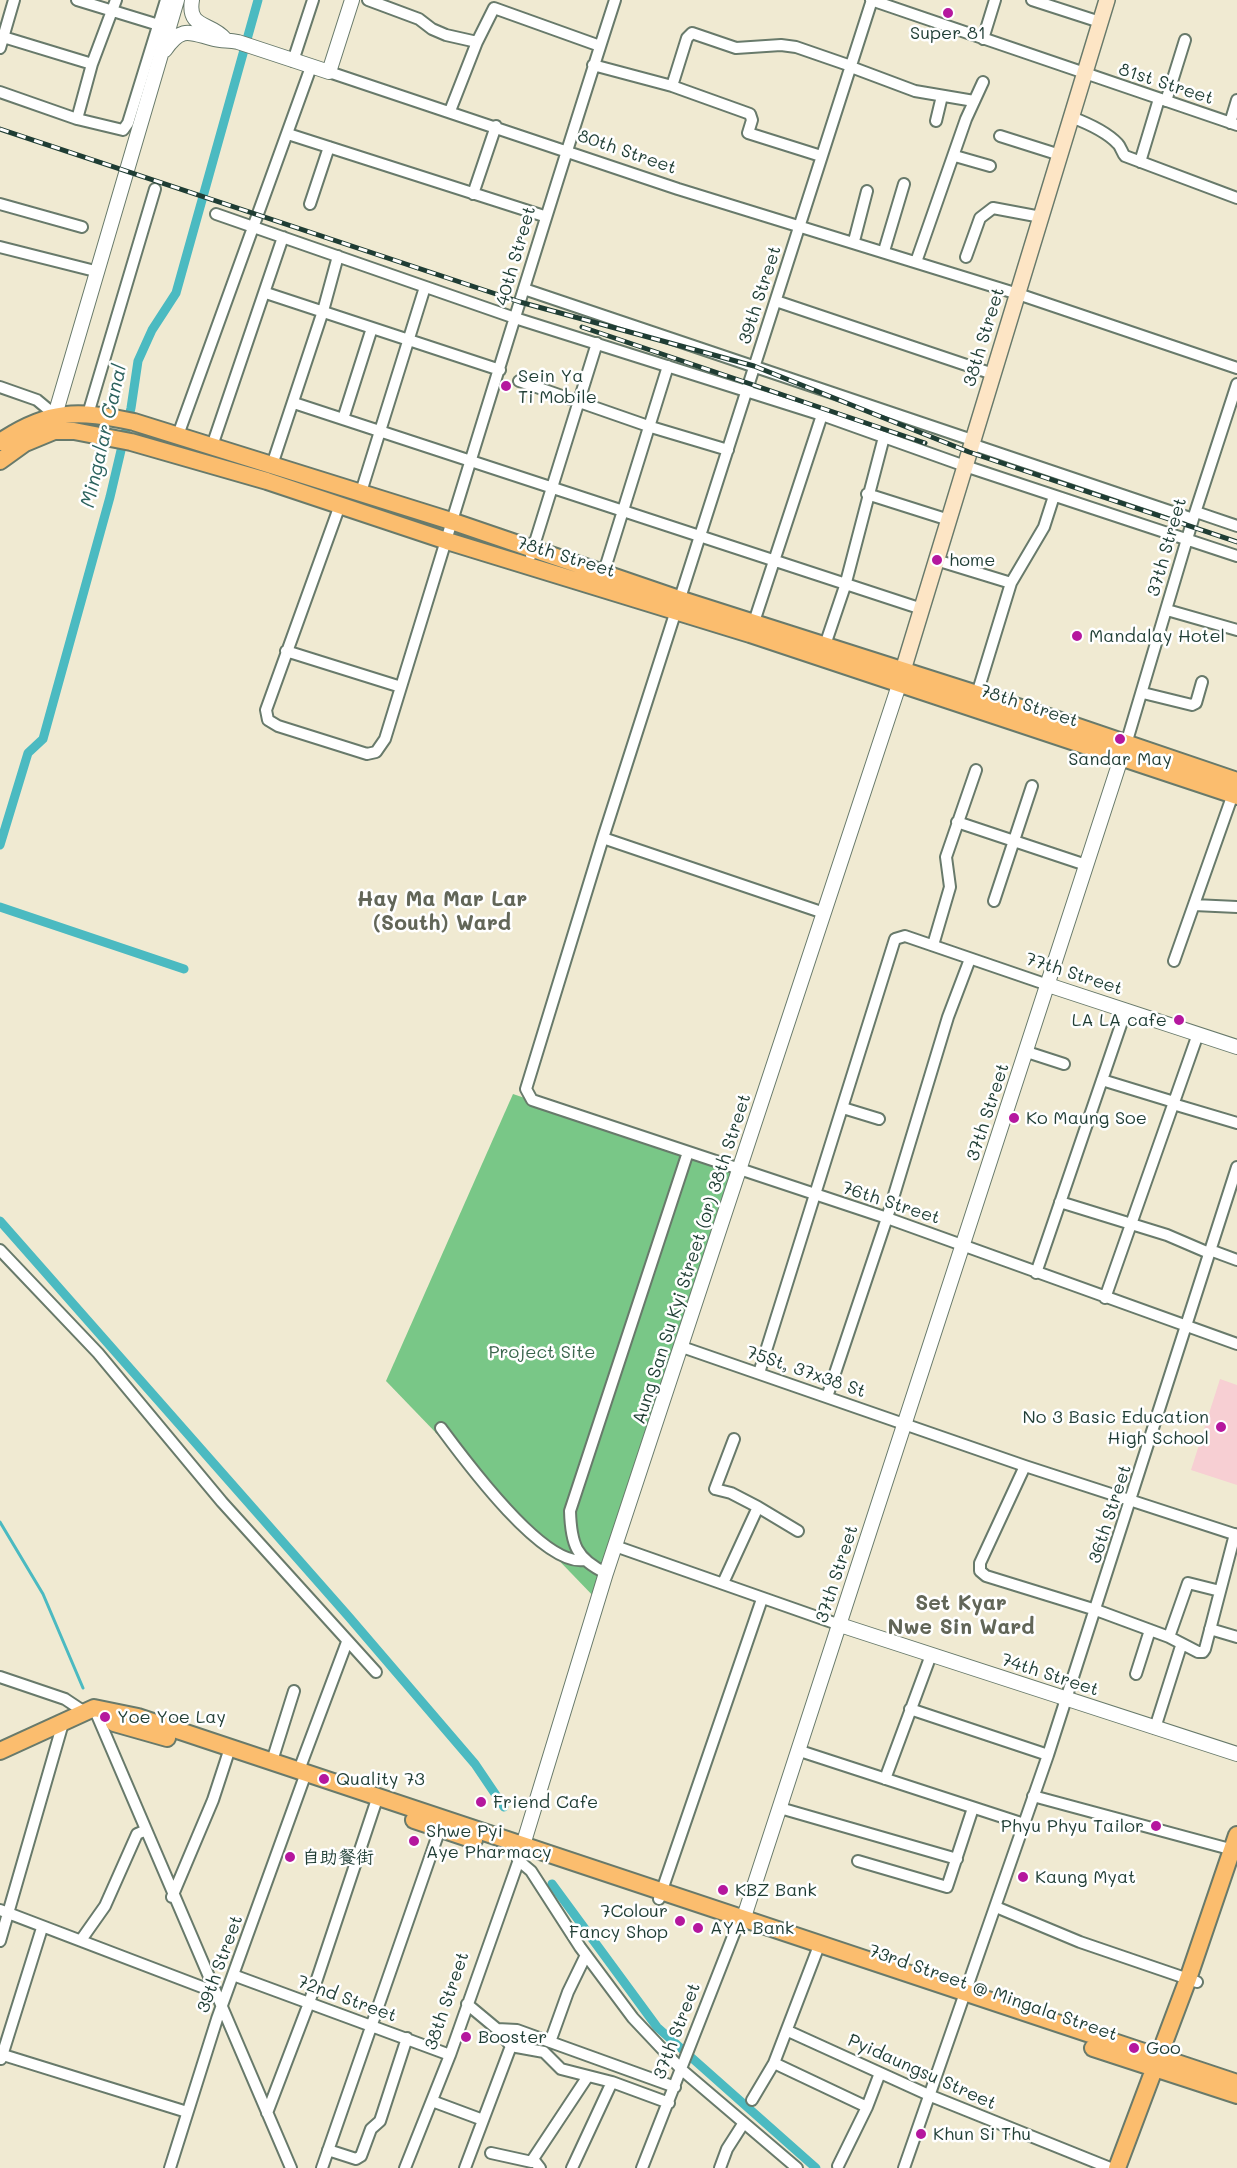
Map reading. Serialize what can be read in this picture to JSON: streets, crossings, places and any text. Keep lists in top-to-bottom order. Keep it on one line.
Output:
{"streets":{"main road":["38th Street","78th Street","73rd Street @ Mingala Street"],"street":["81st Street","80th Street","40th Street","39th Street","37th Street","77th Street","76th Street","Aung San Su Kyi Street (or) 38th Street","75St, 37x38 St","36th Street","74th Street","72nd Street","Pyidaungsu Street"]},"crossings":[["81st Street","39th Street"],["81st Street","38th Street"],["80th Street","40th Street"],["80th Street","39th Street"],["80th Street","38th Street"],["40th Street","78th Street"],["39th Street","78th Street"],["39th Street","76th Street"],["39th Street","72nd Street"],["38th Street","78th Street"],["38th Street","Aung San Su Kyi Street (or) 38th Street"],["38th Street","73rd Street @ Mingala Street"],["38th Street","72nd Street"],["37th Street","78th Street"],["37th Street","77th Street"],["37th Street","76th Street"],["37th Street","75St, 37x38 St"],["37th Street","74th Street"],["37th Street","73rd Street @ Mingala Street"],["78th Street","Aung San Su Kyi Street (or) 38th Street"],["76th Street","Aung San Su Kyi Street (or) 38th Street"],["76th Street","36th Street"],["Aung San Su Kyi Street (or) 38th Street","75St, 37x38 St"],["Aung San Su Kyi Street (or) 38th Street","74th Street"],["Aung San Su Kyi Street (or) 38th Street","73rd Street @ Mingala Street"],["75St, 37x38 St","36th Street"],["36th Street","74th Street"],["36th Street","73rd Street @ Mingala Street"],["36th Street","Pyidaungsu Street"]],"districts":["Hay Ma Mar Lar (South) Ward","Set Kyar Nwe Sin Ward"],"water":["Mingalar Canal"],"parks":["Project Site"],"places":["Super 81","Sein Ya Ti Mobile","home","Mandalay Hotel","Sandar May","LA LA cafe","Ko Maung Soe","No 3 Basic Education High School","Yoe Yoe Lay","Quality 73","Friend Cafe","Phyu Phyu Tailor","Shwe Pyi Aye Pharmacy","自助餐街","Kaung Myat","KBZ Bank","7Colour Fancy Shop","AYA Bank","Booster","Goo","Khun Si Thu"]}
